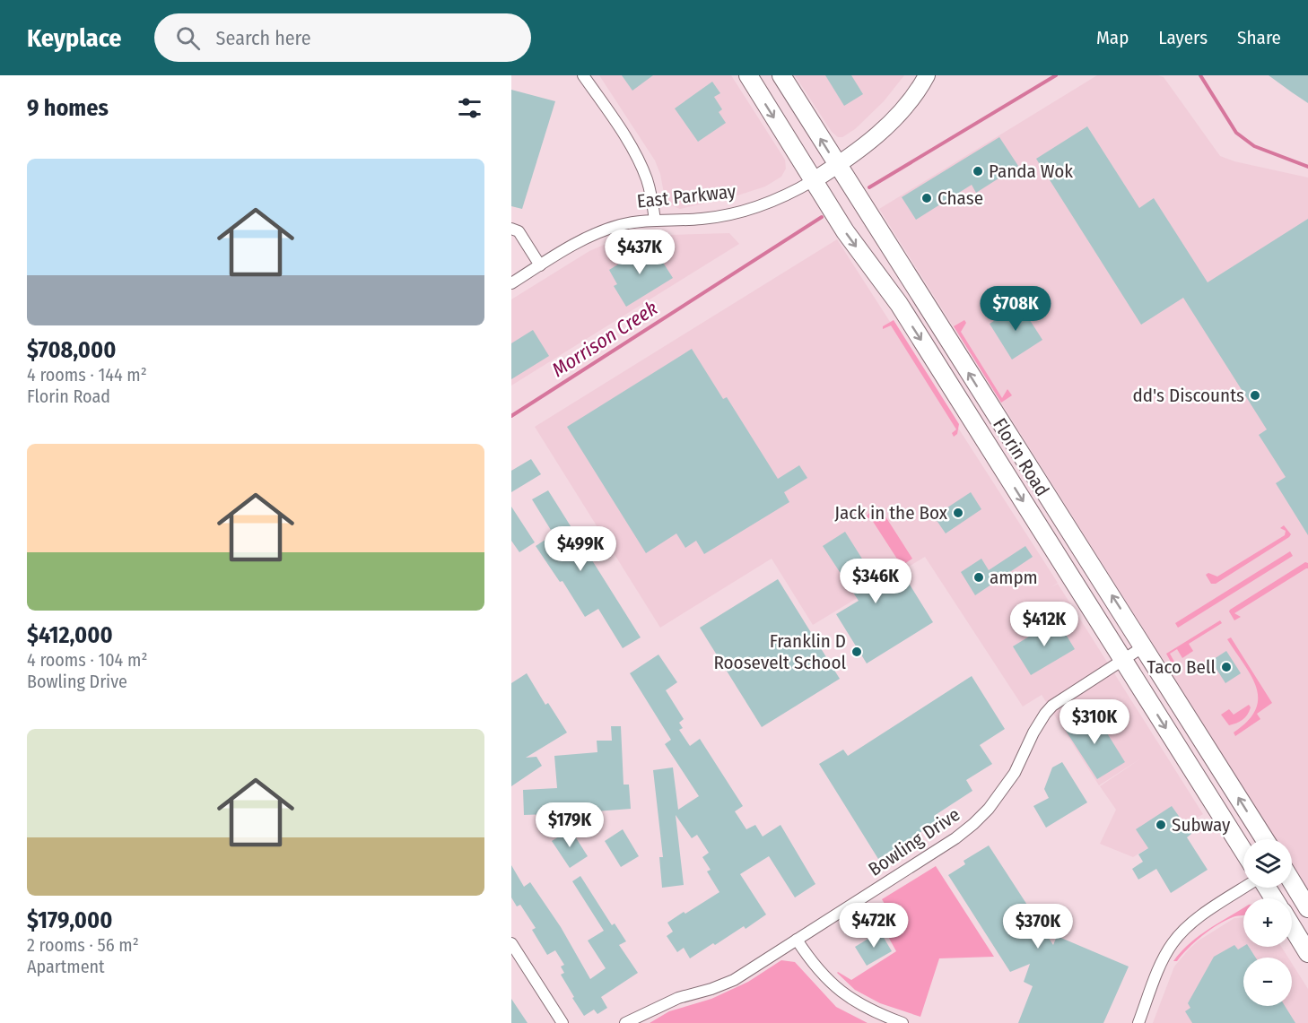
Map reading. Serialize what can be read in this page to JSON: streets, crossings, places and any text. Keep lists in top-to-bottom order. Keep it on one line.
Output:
{"streets":{"main road":["Florin Road"],"street":["East Parkway","Bowling Drive"]},"crossings":[["East Parkway","Florin Road"],["Florin Road","Bowling Drive"]],"water":["Morrison Creek"],"places":["Panda Wok","Chase","dd's Discounts","Jack in the Box","ampm","Franklin D Roosevelt School","Taco Bell","Subway"],"page":{"header":"Keyplace","search":"Search here","nav":["Map","Layers","Share"],"heading":"9 homes","list":[{"name":"$708,000","note":"4 rooms · 144 m² · Florin Road"},{"name":"$412,000","note":"4 rooms · 104 m² · Bowling Drive"},{"name":"$179,000","note":"2 rooms · 56 m² · Apartment"}],"price":["$437K","$708K","$499K","$346K","$412K","$310K","$179K","$472K","$370K"],"map_buttons":["+","−"]}}
